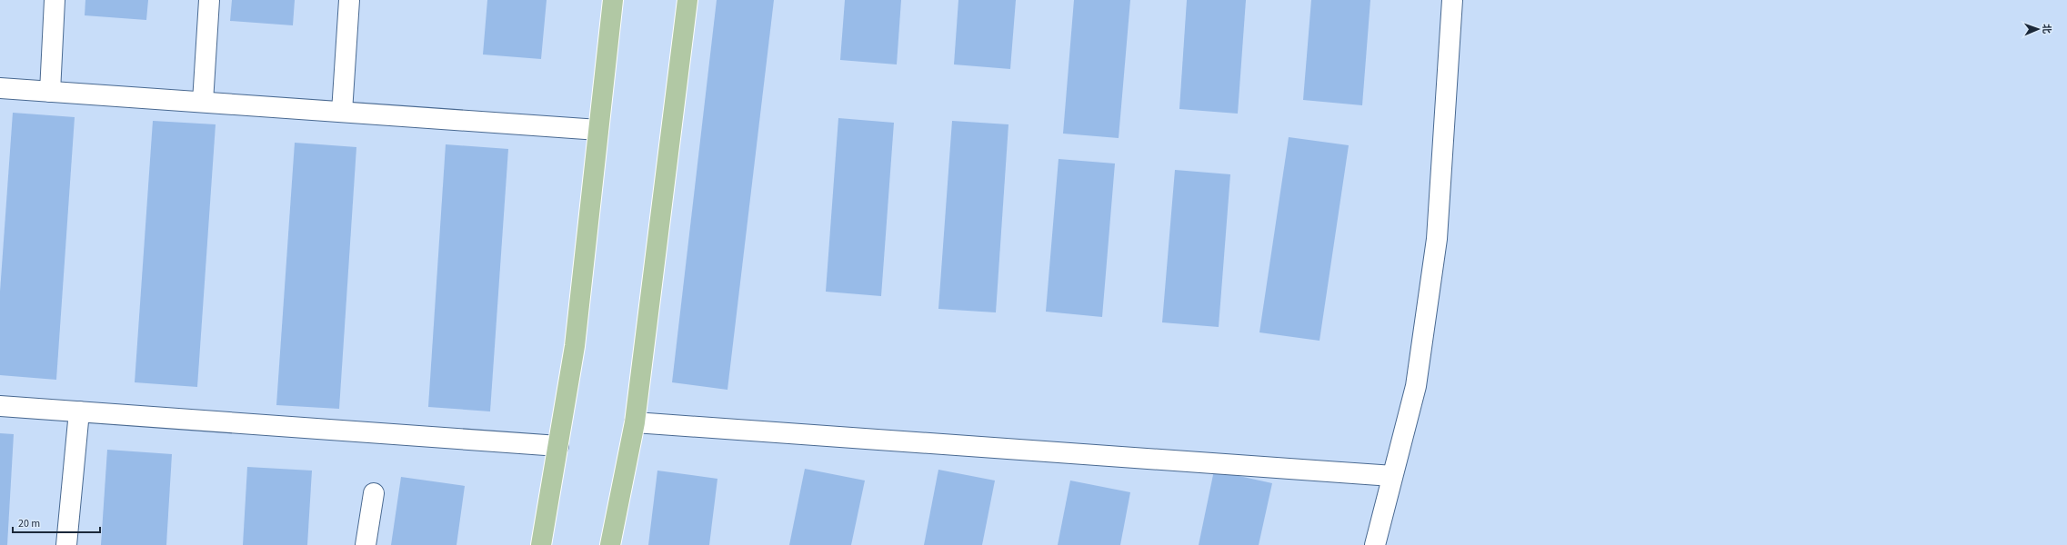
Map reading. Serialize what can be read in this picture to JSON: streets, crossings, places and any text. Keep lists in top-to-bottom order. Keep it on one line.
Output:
{"scale_bar":"20 m","north":"right"}
